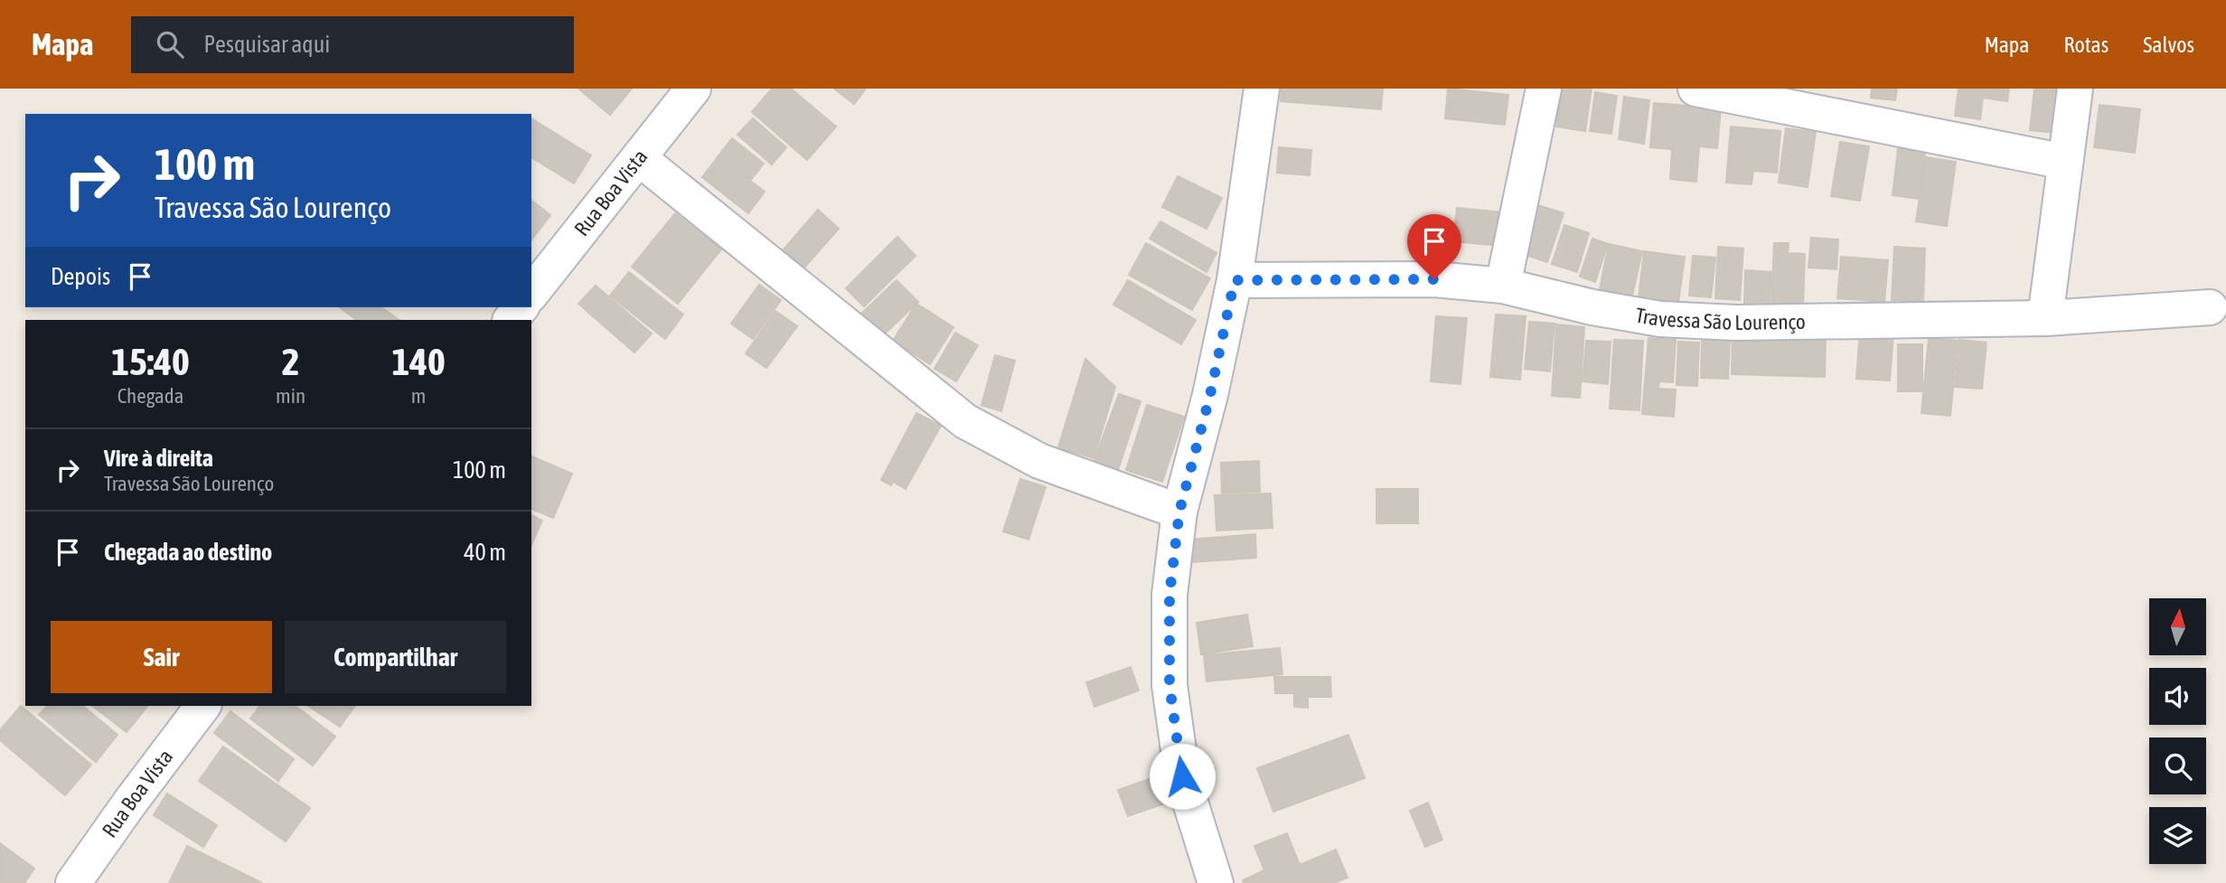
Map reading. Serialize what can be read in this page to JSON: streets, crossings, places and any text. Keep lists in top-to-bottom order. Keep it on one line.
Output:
{"streets":{"street":["Rua Boa Vista","Travessa São Lourenço"]},"north":"top","page":{"header":"Mapa","search":"Pesquisar aqui","nav":["Mapa","Rotas","Salvos"],"turn":["100 m","Travessa São Lourenço"],"then":"Depois","eta":["15:40","Chegada","2","min","140","m"],"list":[{"name":"Vire à direita","note":"Travessa São Lourenço","value":"100 m"},{"name":"Chegada ao destino","value":"40 m"}],"buttons":["Sair","Compartilhar"]}}
